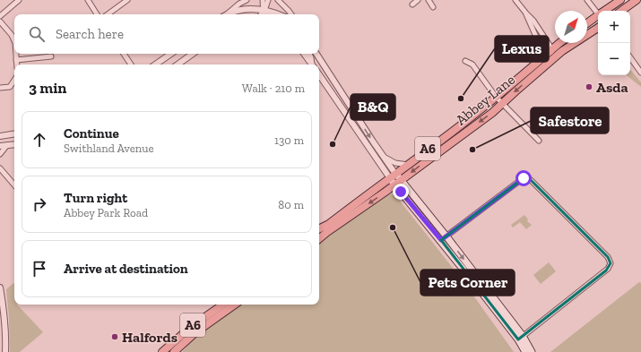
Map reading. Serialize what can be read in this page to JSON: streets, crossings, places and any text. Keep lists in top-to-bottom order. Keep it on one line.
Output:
{"streets":{"main road":["Abbey Lane","A6"]},"crossings":[["Abbey Lane","A6"]],"places":["Asda","Lexus","B&Q","Safestore","Pets Corner","Halfords"],"north":"top right","page":{"map_buttons":["+","−"],"search":"Search here","heading":["3 min","Walk · 210 m"],"list":[["Continue","Swithland Avenue","130 m"],["Turn right","Abbey Park Road","80 m"],"Arrive at destination"]}}
